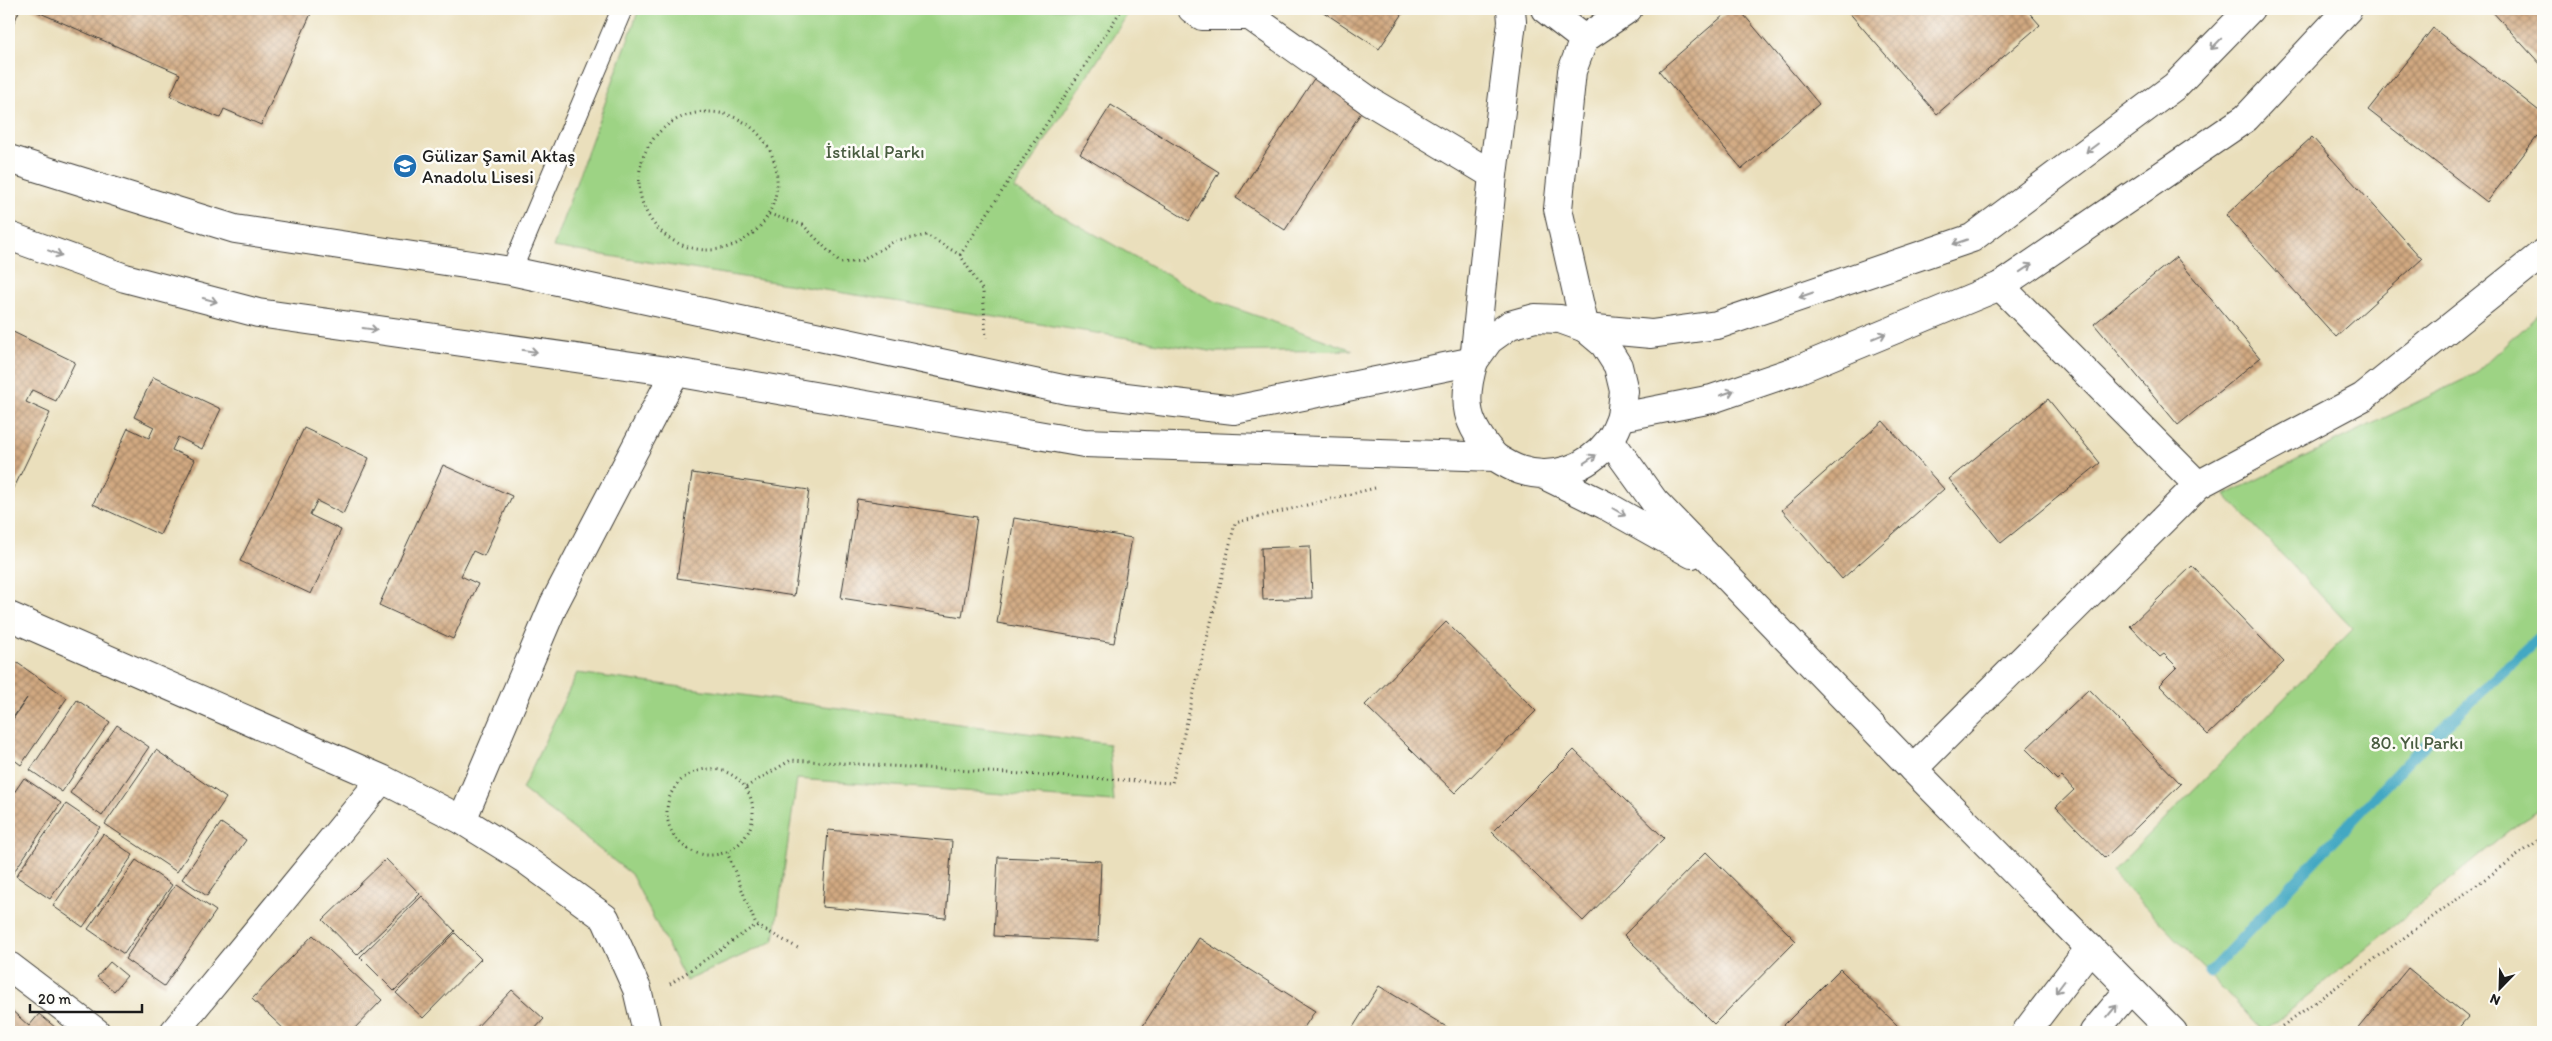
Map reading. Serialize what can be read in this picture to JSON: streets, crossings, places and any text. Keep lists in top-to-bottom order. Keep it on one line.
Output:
{"parks":["İstiklal Parkı","80. Yıl Parkı"],"places":{"school or university":["Gülizar Şamil Aktaş Anadolu Lisesi"]},"scale_bar":"20 m","north":"bottom left"}
